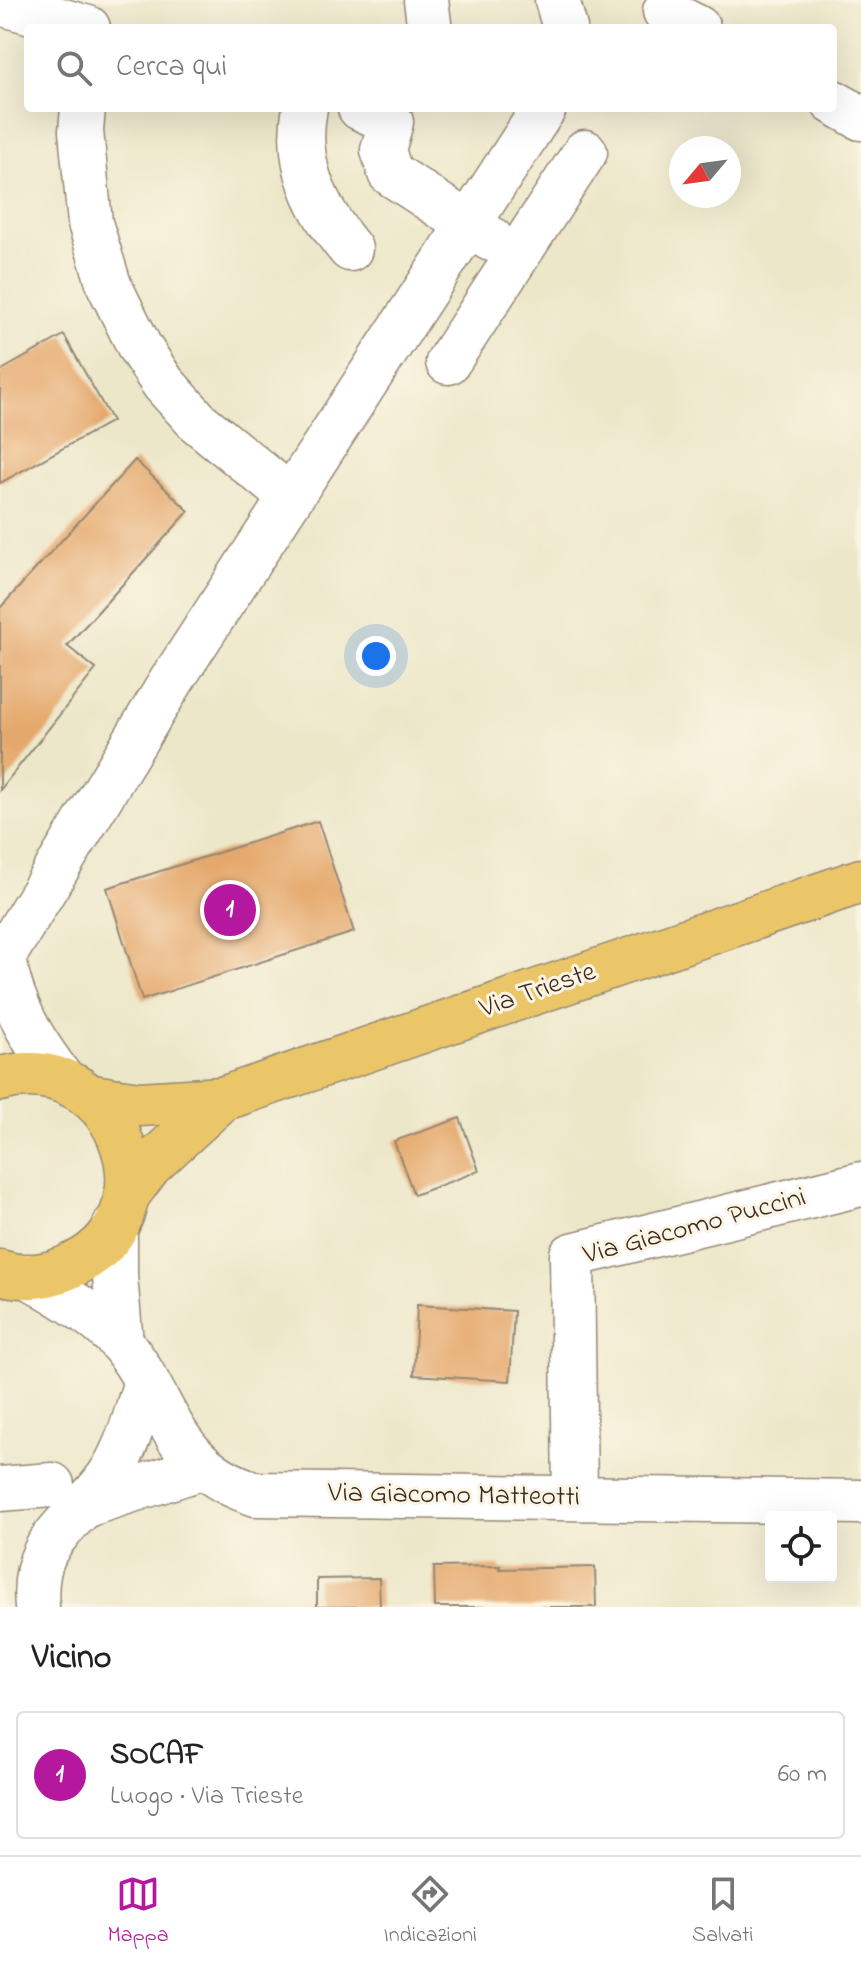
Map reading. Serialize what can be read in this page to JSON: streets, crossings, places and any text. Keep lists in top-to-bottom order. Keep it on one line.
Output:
{"streets":{"main road":["Via Trieste"],"street":["Via Giacomo Puccini","Via Giacomo Matteotti"]},"crossings":[["Via Giacomo Puccini","Via Giacomo Matteotti"]],"north":"bottom left","page":{"search":"Cerca qui","pins":"1","heading":"Vicino","list":[{"mark":"1","name":"SOCAF","note":"Luogo · Via Trieste","value":"60 m"}],"nav":["Mappa","Indicazioni","Salvati"]}}
